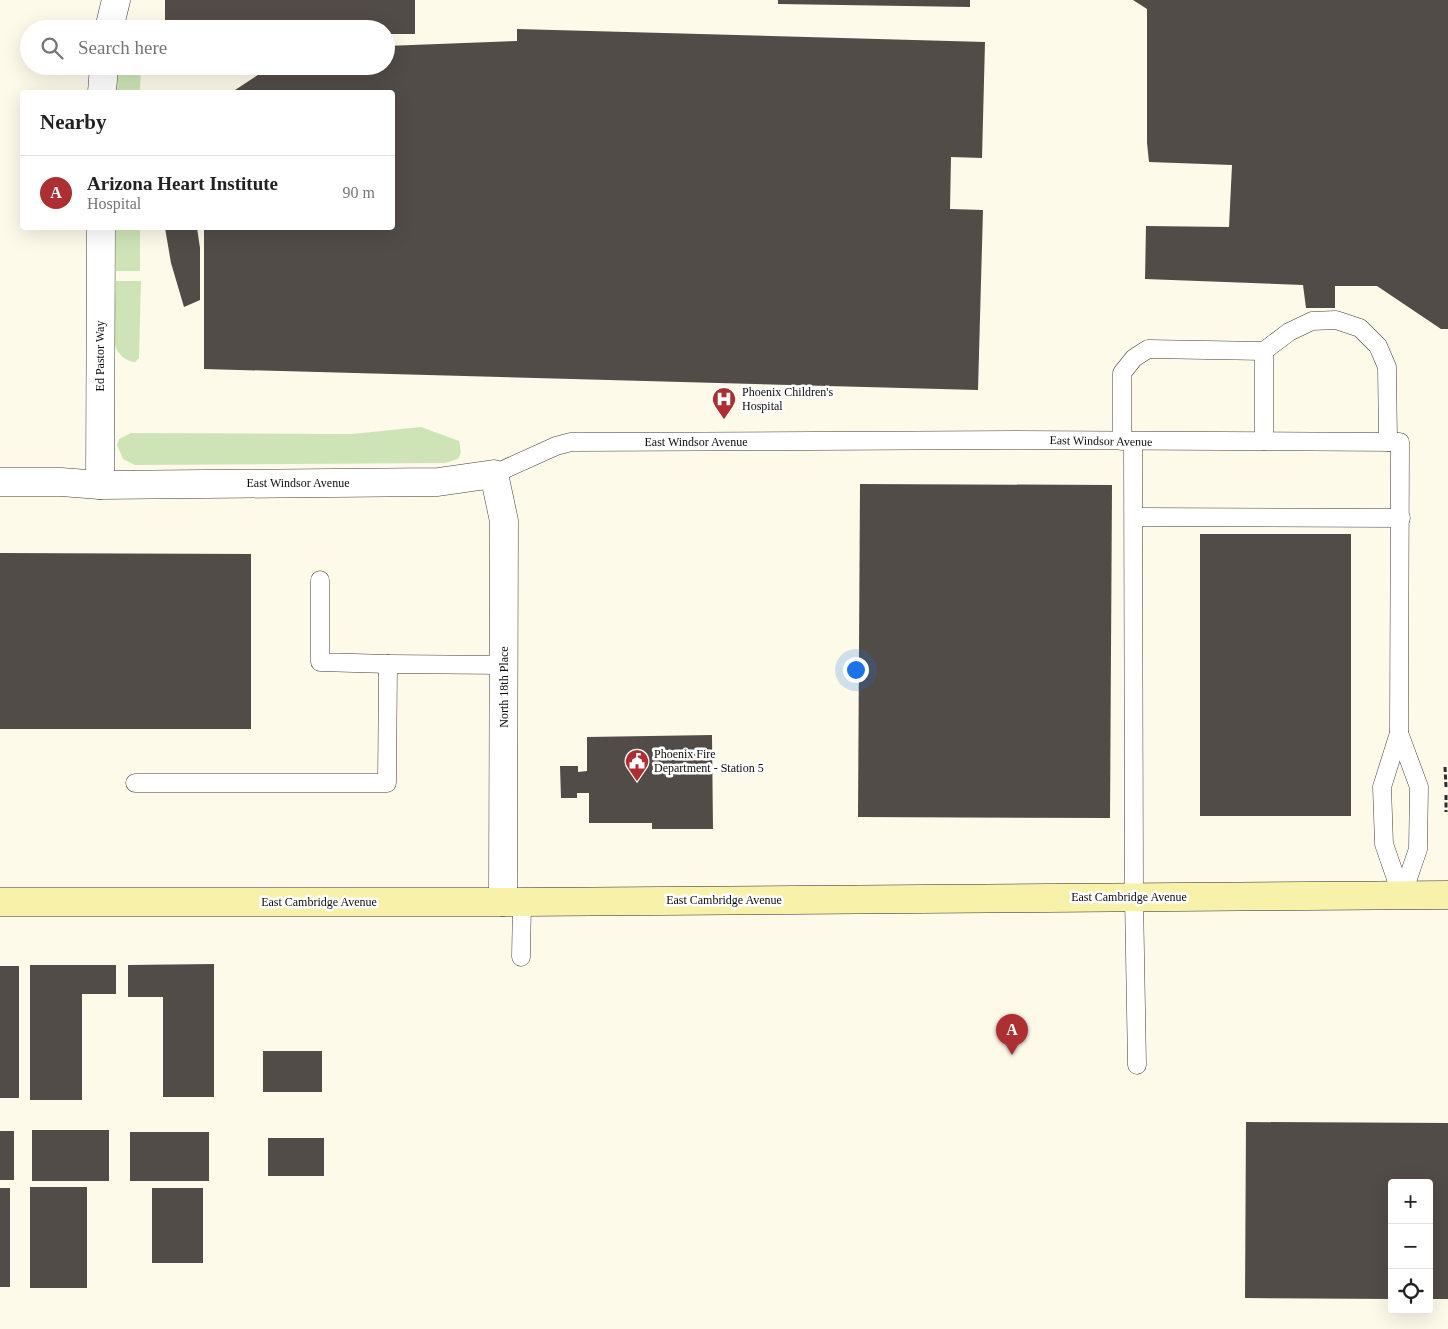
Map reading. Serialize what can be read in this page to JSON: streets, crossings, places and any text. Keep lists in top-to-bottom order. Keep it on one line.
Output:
{"streets":{"street":["Ed Pastor Way","East Windsor Avenue","North 18th Place","East Cambridge Avenue"]},"crossings":[["Ed Pastor Way","East Windsor Avenue"],["East Windsor Avenue","North 18th Place"],["North 18th Place","East Cambridge Avenue"]],"places":{"hospital":["Phoenix Children's Hospital"],"public building":["Phoenix Fire Department - Station 5"]},"page":{"search":"Search here","heading":"Nearby","list":[{"mark":"A","name":"Arizona Heart Institute","note":"Hospital","value":"90 m"}],"pins":"A","map_buttons":["+","−"]}}
